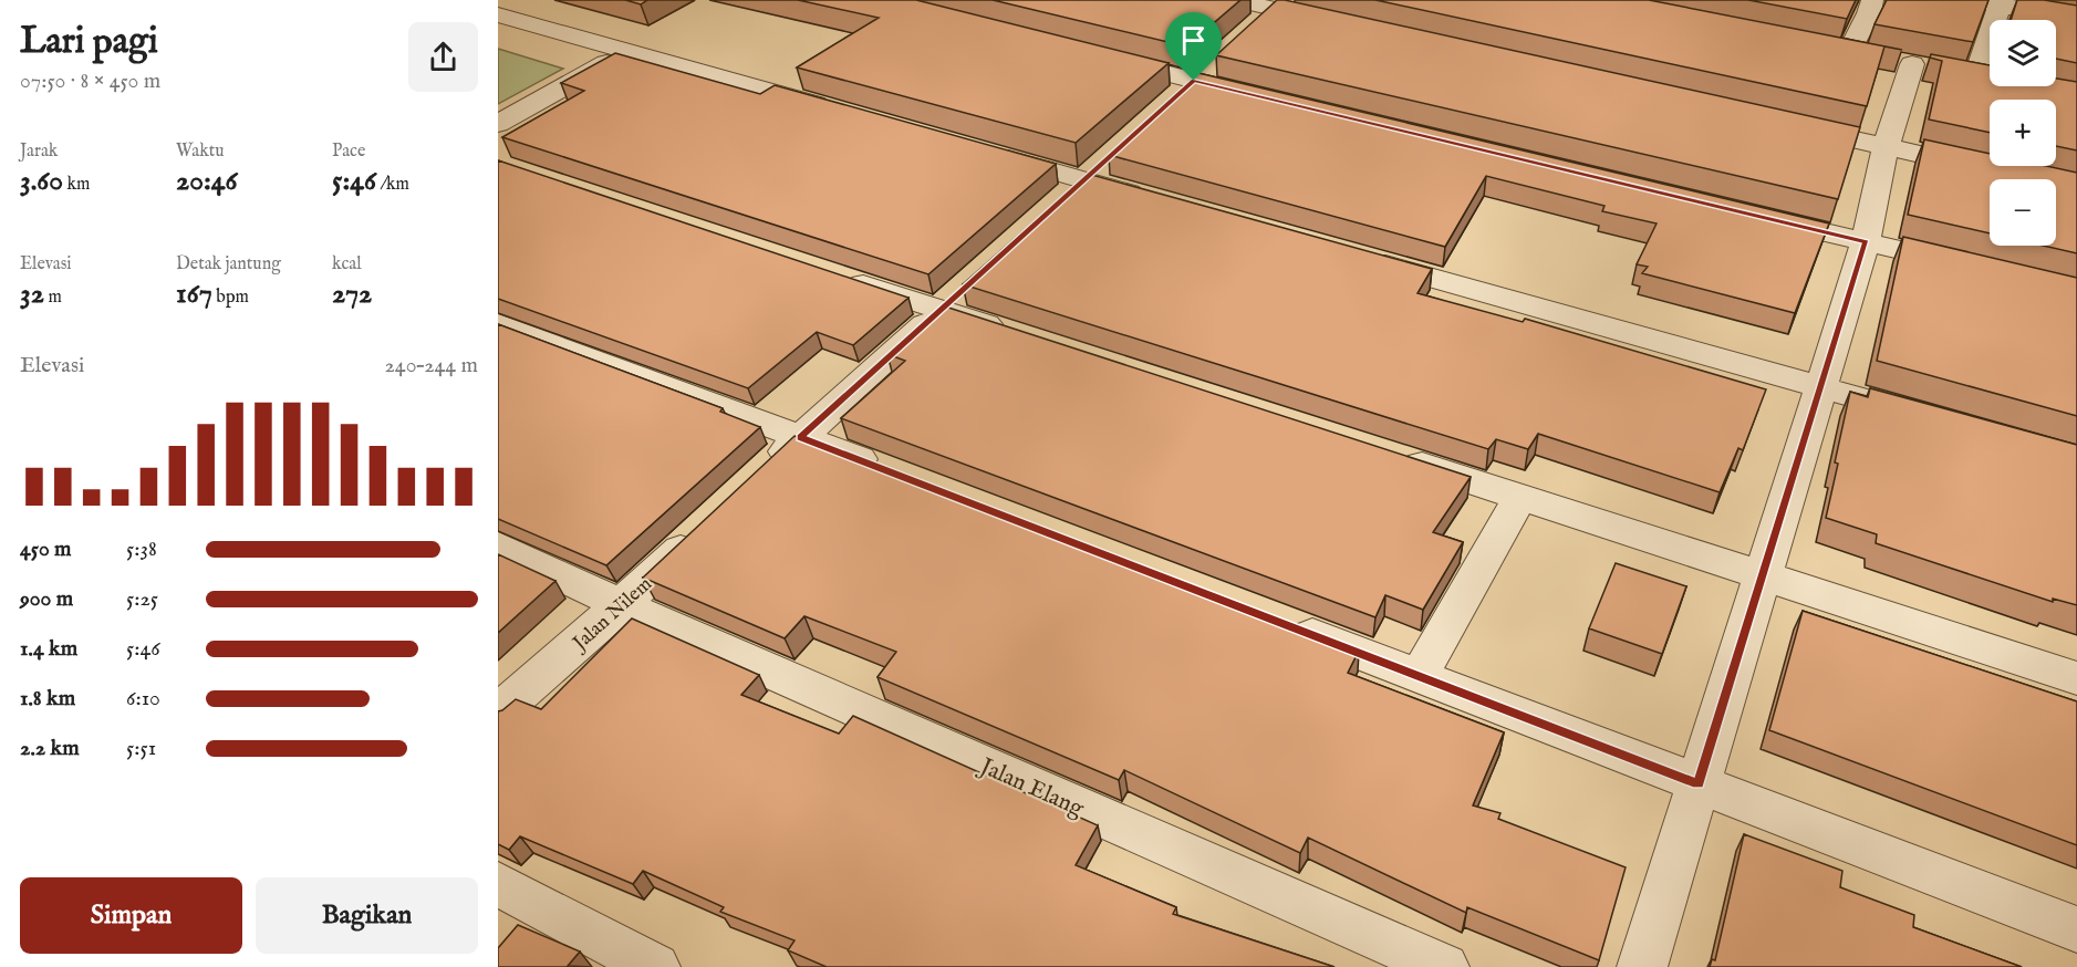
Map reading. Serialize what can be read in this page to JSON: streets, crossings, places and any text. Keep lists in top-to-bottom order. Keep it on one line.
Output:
{"streets":{"street":["Jalan Nilem","Jalan Elang"]},"crossings":[["Jalan Nilem","Jalan Elang"]],"page":{"heading":["Lari pagi","07:50 · 8 × 450 m"],"map_buttons":["+","−"],"stats":[["Jarak","3.60 km"],["Waktu","20:46"],["Pace","5:46 /km"],["Elevasi","32 m"],["Detak jantung","167 bpm"],["kcal","272"]],"chart":["Elevasi","240–244 m"],"list":[{"name":"450 m","note":"5:38"},{"name":"900 m","note":"5:25"},{"name":"1.4 km","note":"5:46"},{"name":"1.8 km","note":"6:10"},{"name":"2.2 km","note":"5:51"}],"buttons":["Simpan","Bagikan"]}}
